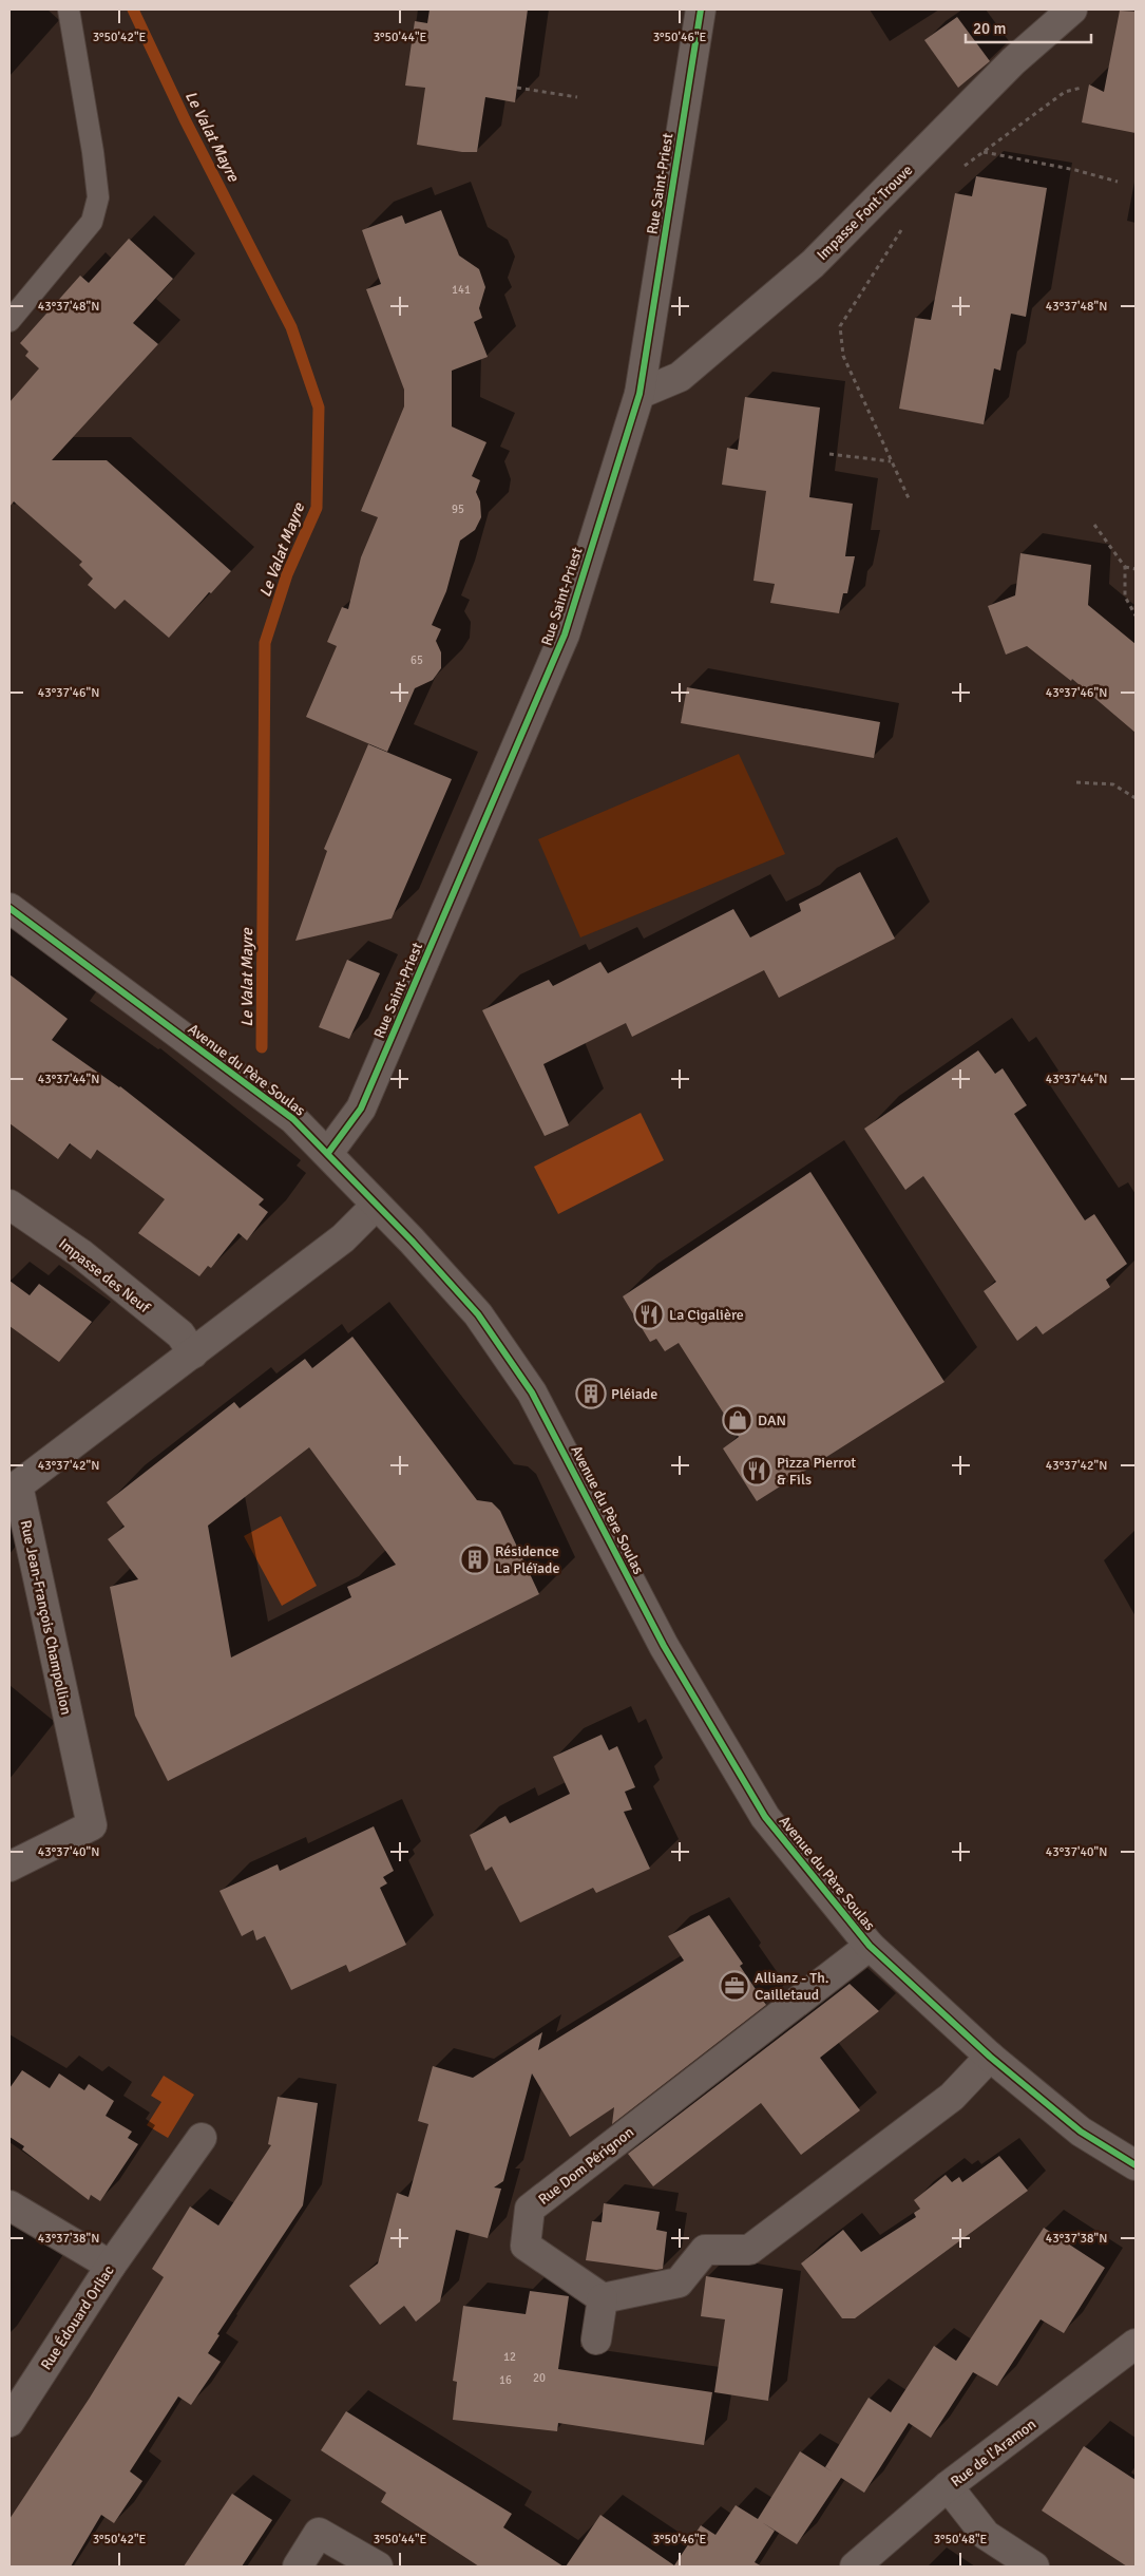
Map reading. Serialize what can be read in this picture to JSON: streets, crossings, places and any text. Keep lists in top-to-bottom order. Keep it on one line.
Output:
{"streets":{"street":["Rue Saint-Priest","Impasse Font Trouve","Avenue du Père Soulas","Impasse des Neuf","Rue Jean-François Champollion","Rue Dom Pérignon","Rue Édouard Orliac","Rue de l'Aramon"]},"crossings":[["Rue Saint-Priest","Impasse Font Trouve"],["Rue Saint-Priest","Avenue du Père Soulas"],["Avenue du Père Soulas","Rue Jean-François Champollion"],["Avenue du Père Soulas","Rue Dom Pérignon"],["Impasse des Neuf","Rue Jean-François Champollion"]],"water":["Le Valat Mayre"],"places":{"restaurant":["La Cigalière","Pizza Pierrot & Fils"],"building":["Pléiade","Résidence La Pléïade"],"shop":["DAN"],"office":["Allianz - Th. Cailletaud"]},"house_numbers":["141","95","65","12","20","16"],"scale_bar":"20 m","coordinates":["3°50'42\"E","3°50'44\"E","3°50'46\"E","43°37'48\"N","43°37'46\"N","43°37'44\"N","43°37'42\"N","43°37'40\"N","43°37'38\"N","3°50'48\"E"]}
